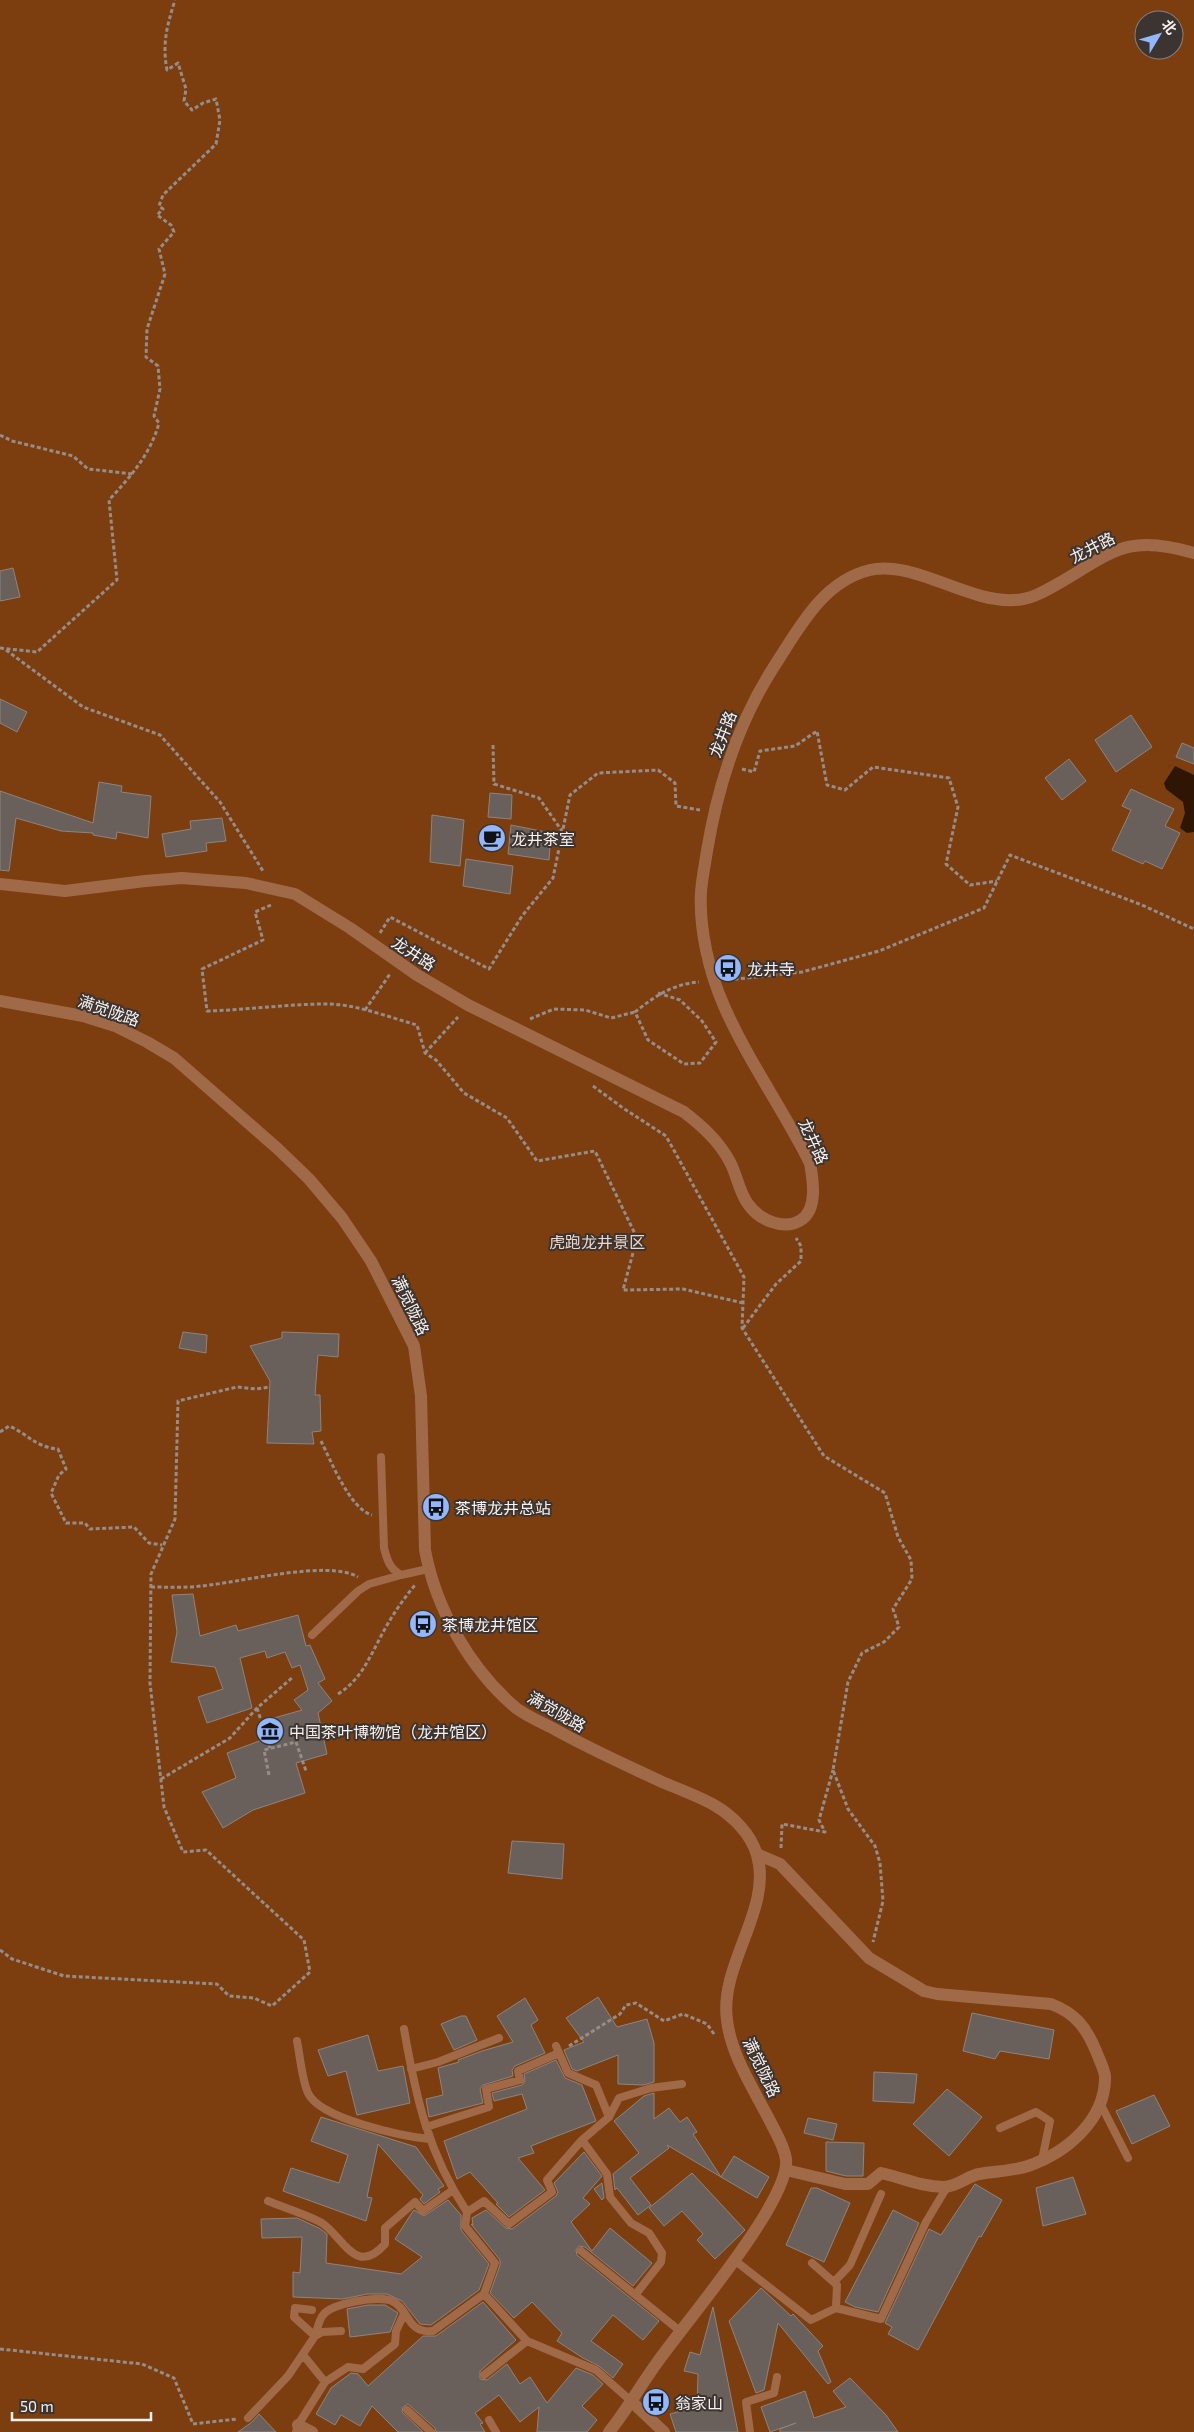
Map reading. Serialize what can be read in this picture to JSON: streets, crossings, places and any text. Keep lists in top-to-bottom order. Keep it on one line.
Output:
{"streets":{"street":["龙井路","满觉陇路"]},"parks":["虎跑龙井景区"],"places":{"cafe":["龙井茶室"],"bus stop":["龙井寺","茶博龙井总站","茶博龙井馆区","翁家山"],"museum":["中国茶叶博物馆（龙井馆区）"]},"scale_bar":"50 m","north":"top right"}
